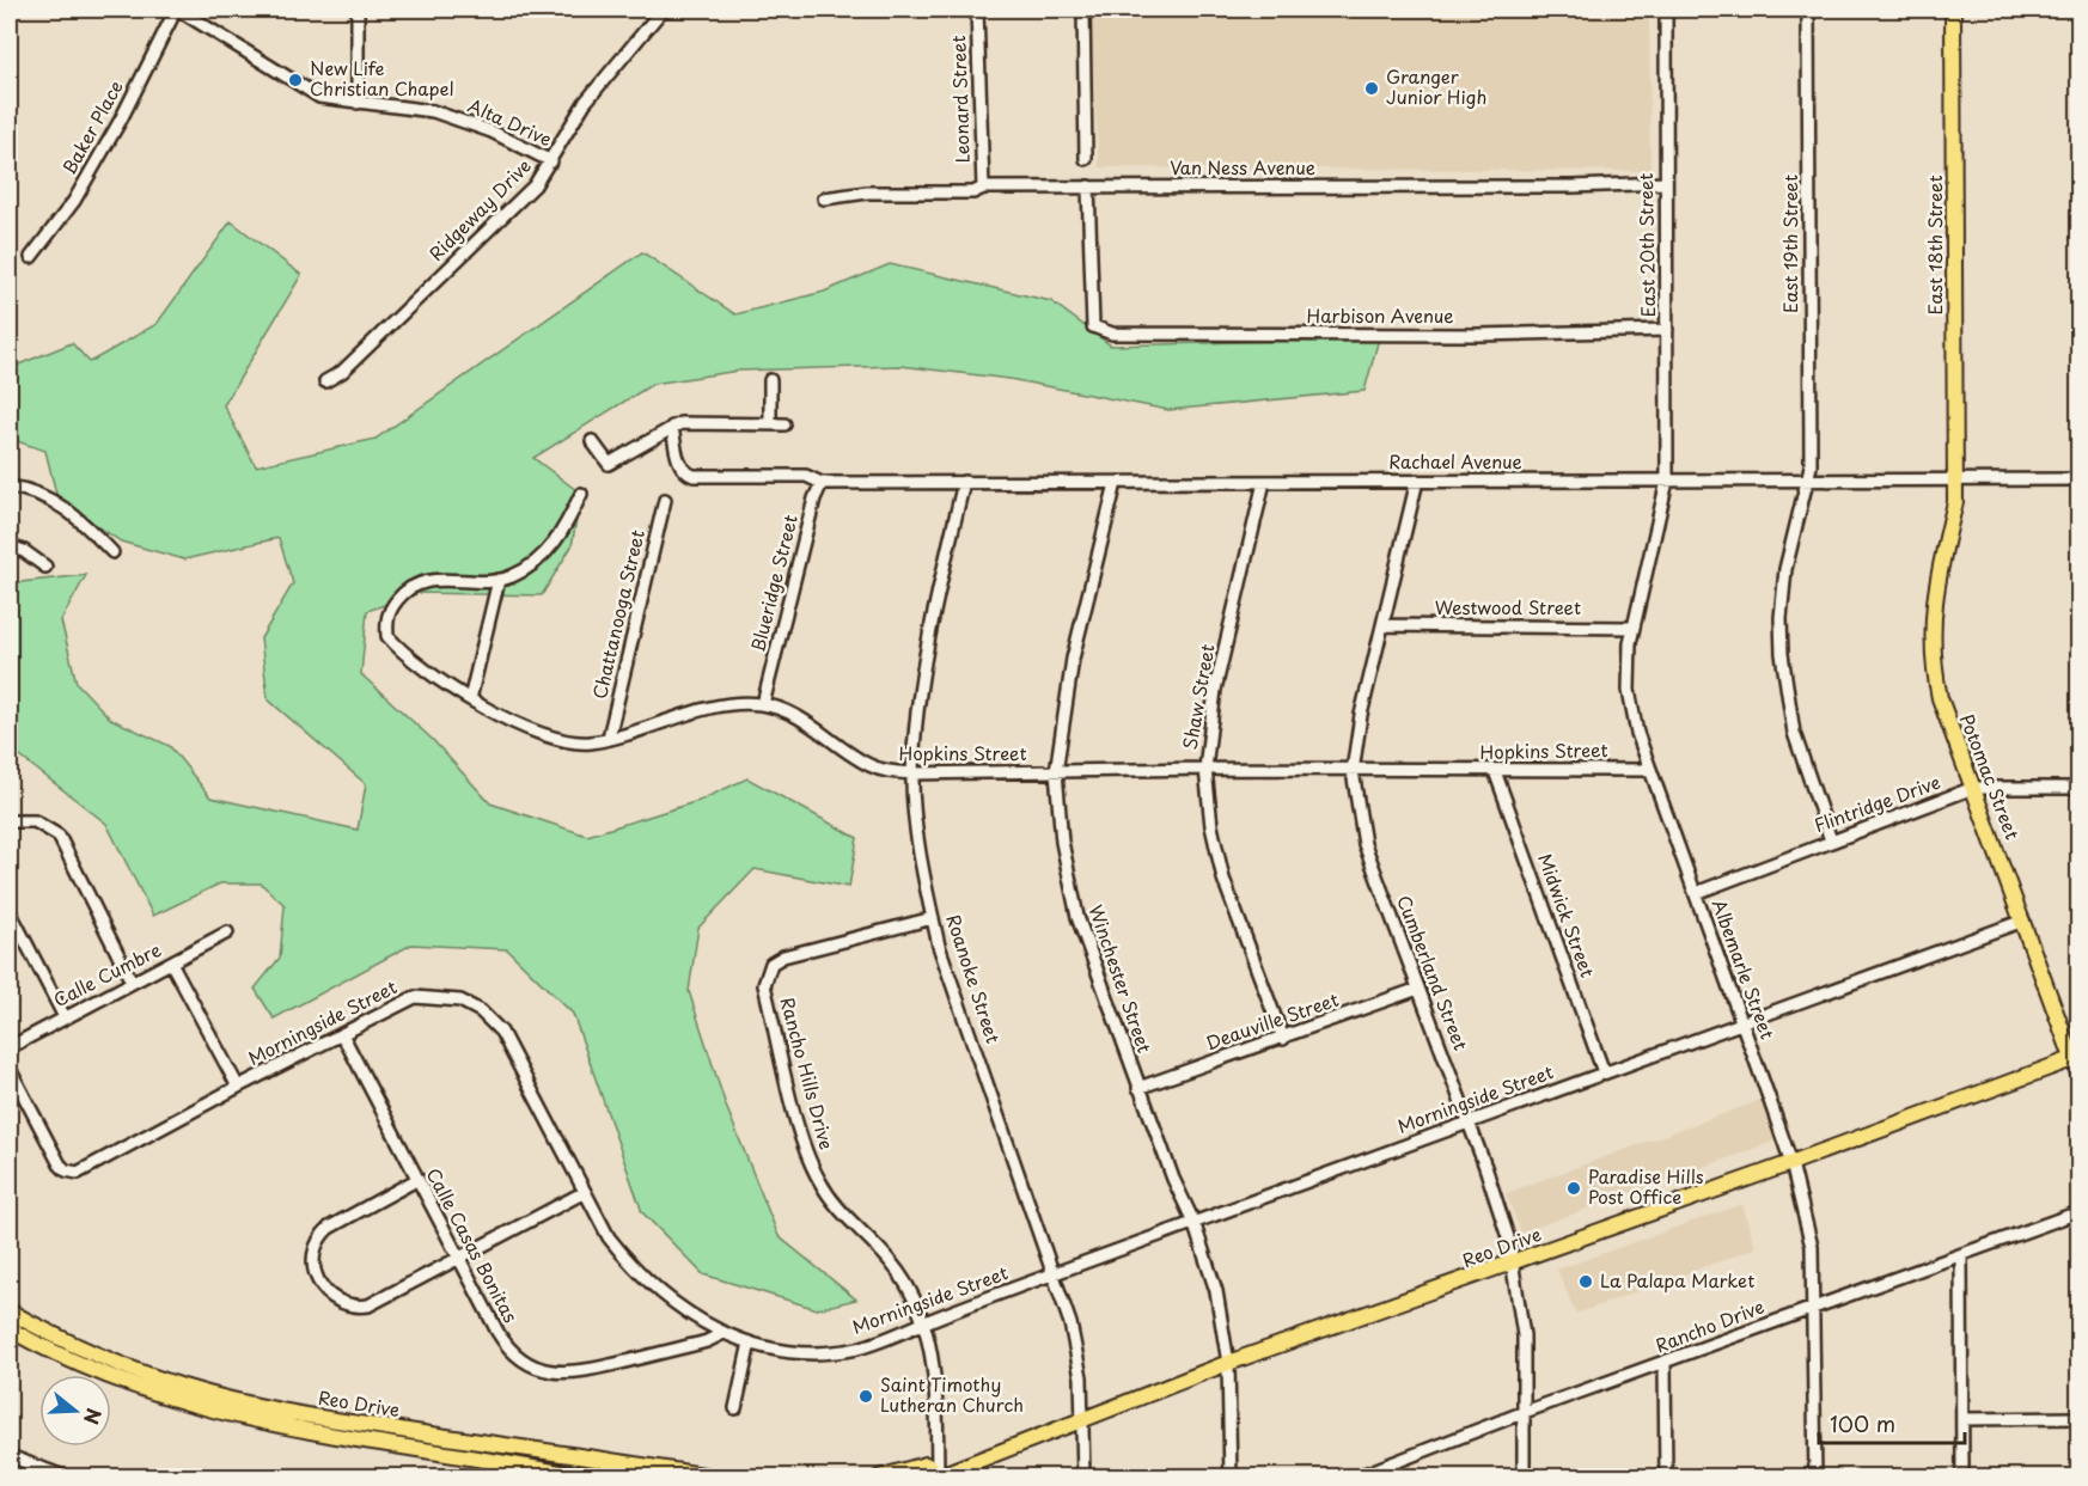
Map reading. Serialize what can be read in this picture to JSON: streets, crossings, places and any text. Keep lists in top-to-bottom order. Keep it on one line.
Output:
{"streets":{"main road":["East 18th Street","Potomac Street","Reo Drive"],"street":["Leonard Street","Alta Drive","Baker Place","Van Ness Avenue","Ridgeway Drive","East 19th Street","East 20th Street","Harbison Avenue","Rachael Avenue","Blueridge Street","Westwood Street","Chattanooga Street","Shaw Street","Hopkins Street","Flintridge Drive","Midwick Street","Albemarle Street","Cumberland Street","Calle Cumbre","Roanoke Street","Winchester Street","Deauville Street","Morningside Street","Rancho Hills Drive","Calle Casas Bonitas","Rancho Drive"]},"crossings":[["Leonard Street","Van Ness Avenue"],["Alta Drive","Baker Place"],["Alta Drive","Ridgeway Drive"],["Van Ness Avenue","East 20th Street"],["Van Ness Avenue","Harbison Avenue"],["East 19th Street","Rachael Avenue"],["East 19th Street","Flintridge Drive"],["East 20th Street","Harbison Avenue"],["East 20th Street","Rachael Avenue"],["East 20th Street","Albemarle Street"],["East 18th Street","Rachael Avenue"],["East 18th Street","Potomac Street"],["Rachael Avenue","Blueridge Street"],["Rachael Avenue","Shaw Street"],["Rachael Avenue","Potomac Street"],["Rachael Avenue","Albemarle Street"],["Rachael Avenue","Cumberland Street"],["Rachael Avenue","Roanoke Street"],["Rachael Avenue","Winchester Street"],["Blueridge Street","Hopkins Street"],["Westwood Street","Albemarle Street"],["Westwood Street","Cumberland Street"],["Chattanooga Street","Hopkins Street"],["Shaw Street","Hopkins Street"],["Shaw Street","Deauville Street"],["Hopkins Street","Midwick Street"],["Hopkins Street","Albemarle Street"],["Hopkins Street","Cumberland Street"],["Hopkins Street","Roanoke Street"],["Hopkins Street","Winchester Street"],["Potomac Street","Flintridge Drive"],["Potomac Street","Morningside Street"],["Potomac Street","Reo Drive"],["Flintridge Drive","Albemarle Street"],["Midwick Street","Morningside Street"],["Albemarle Street","Morningside Street"],["Albemarle Street","Reo Drive"],["Albemarle Street","Rancho Drive"],["Cumberland Street","Deauville Street"],["Cumberland Street","Morningside Street"],["Cumberland Street","Reo Drive"],["Cumberland Street","Rancho Drive"],["Roanoke Street","Morningside Street"],["Roanoke Street","Rancho Hills Drive"],["Roanoke Street","Reo Drive"],["Winchester Street","Deauville Street"],["Winchester Street","Morningside Street"],["Winchester Street","Reo Drive"],["Morningside Street","Rancho Hills Drive"],["Morningside Street","Calle Casas Bonitas"],["Rancho Hills Drive","Reo Drive"]],"places":["New Life Christian Chapel","Granger Junior High","Paradise Hills Post Office","La Palapa Market","Saint Timothy Lutheran Church"],"scale_bar":"100 m","north":"right"}
